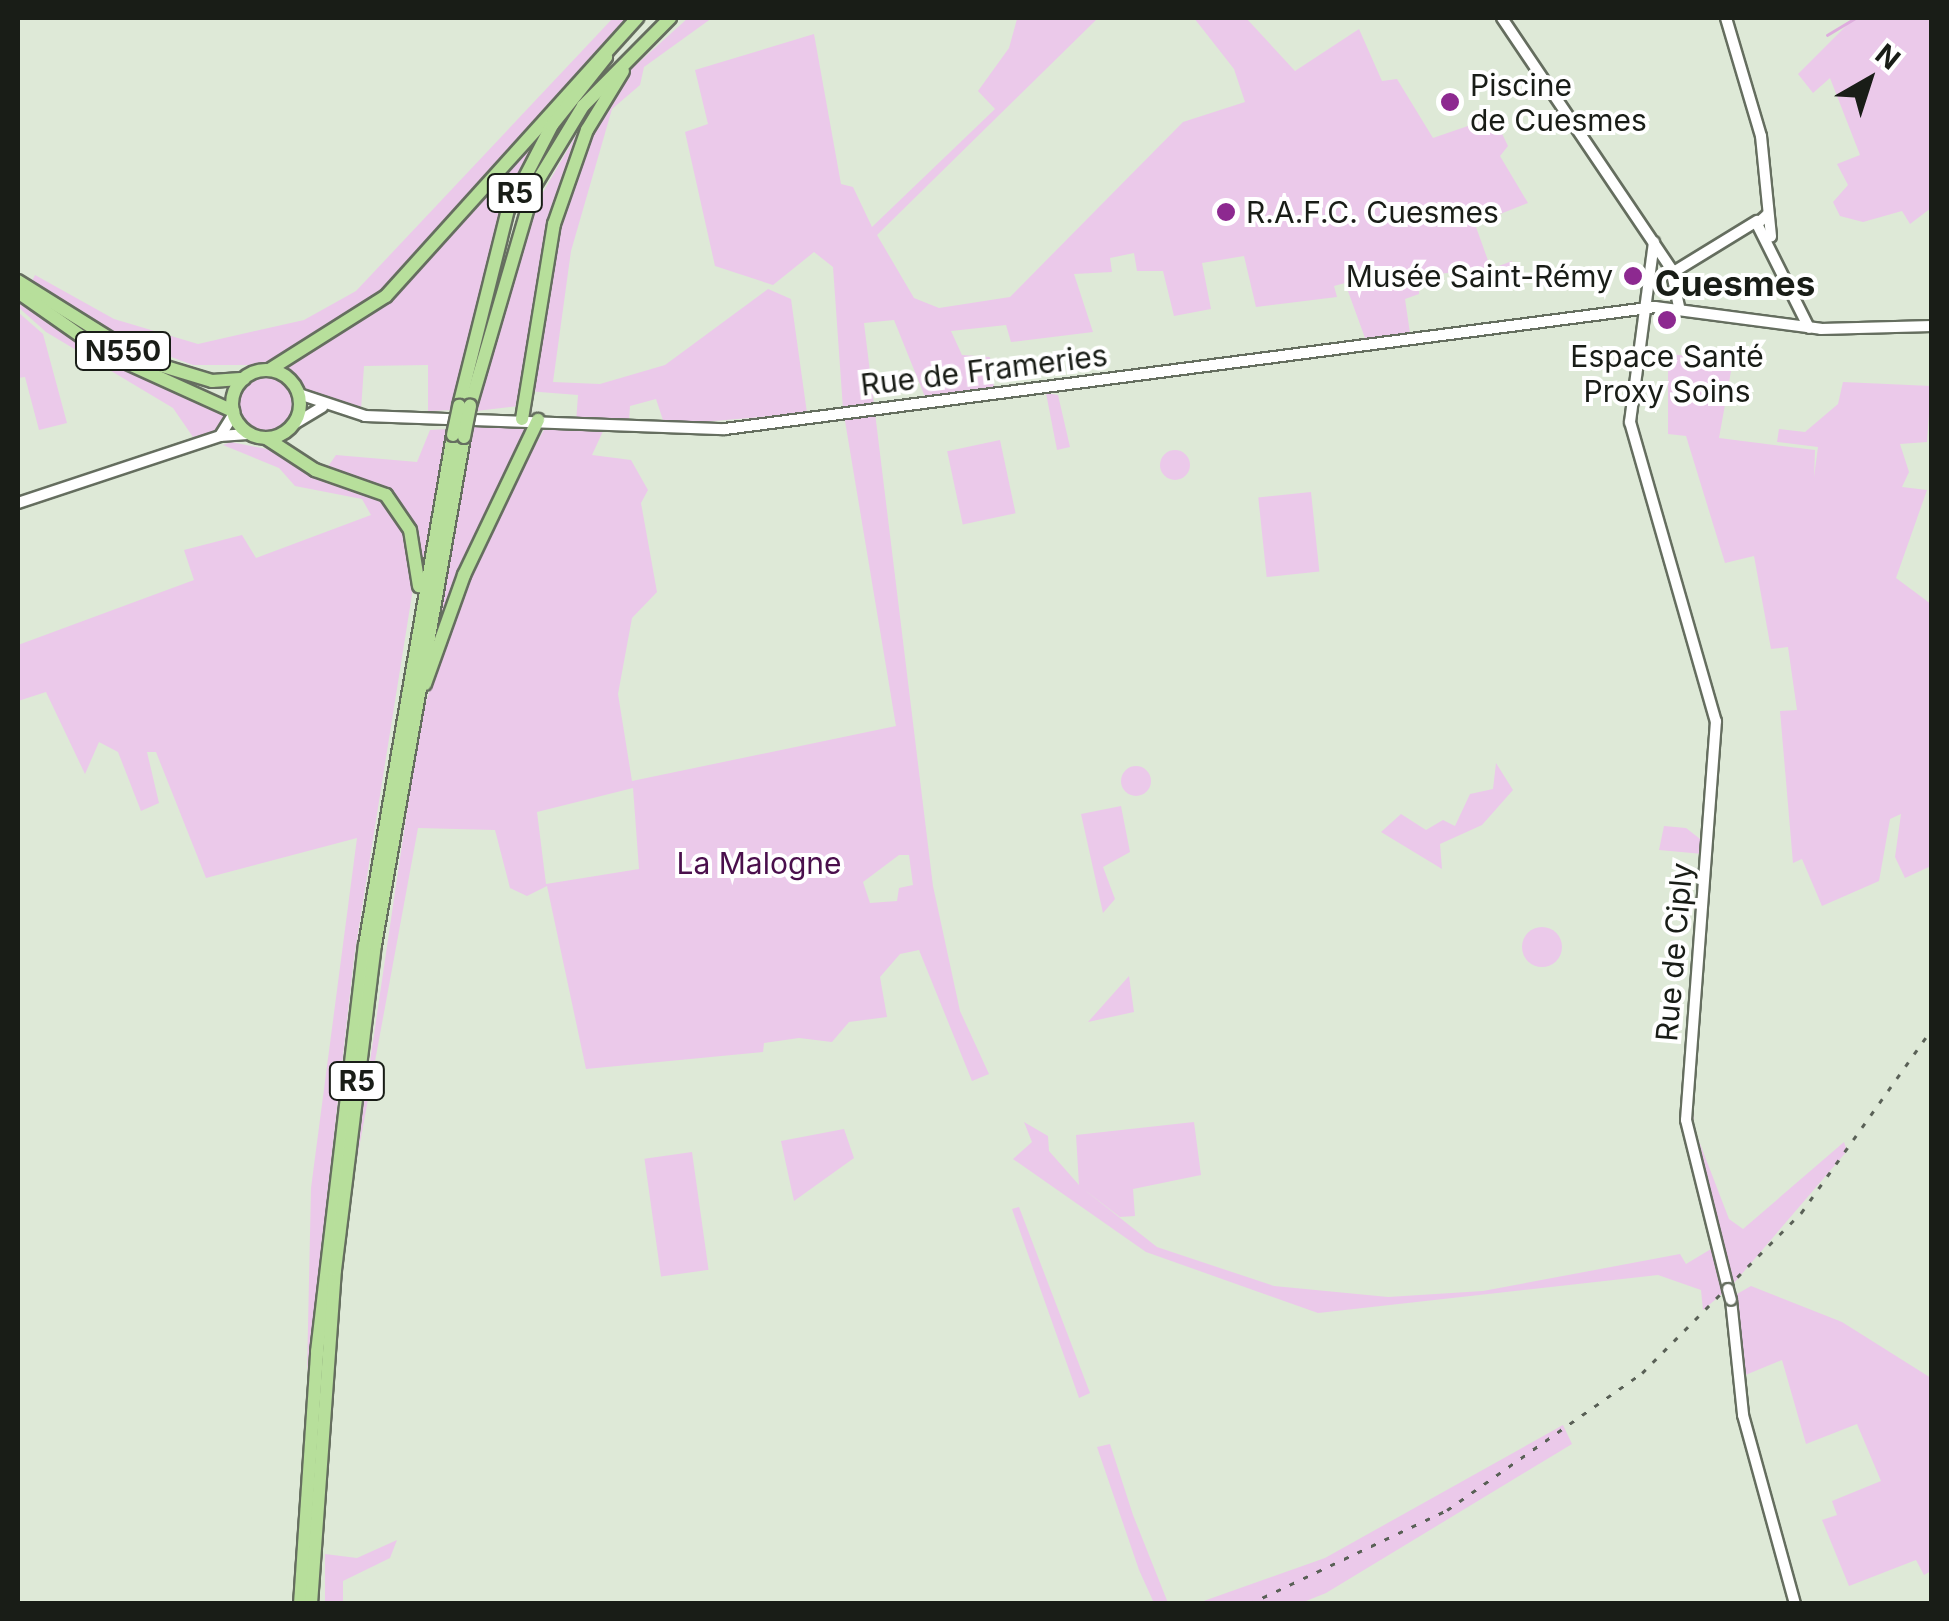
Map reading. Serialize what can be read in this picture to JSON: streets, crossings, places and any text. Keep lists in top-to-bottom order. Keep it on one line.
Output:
{"streets":{"highway":["R5","N550"],"street":["Rue de Frameries","Rue de Ciply"]},"crossings":[["N550","Rue de Frameries"],["Rue de Frameries","Rue de Ciply"]],"districts":["Cuesmes"],"parks":["La Malogne"],"places":["Piscine de Cuesmes","R.A.F.C. Cuesmes","Musée Saint-Rémy","Espace Santé Proxy Soins"],"north":"top right"}
